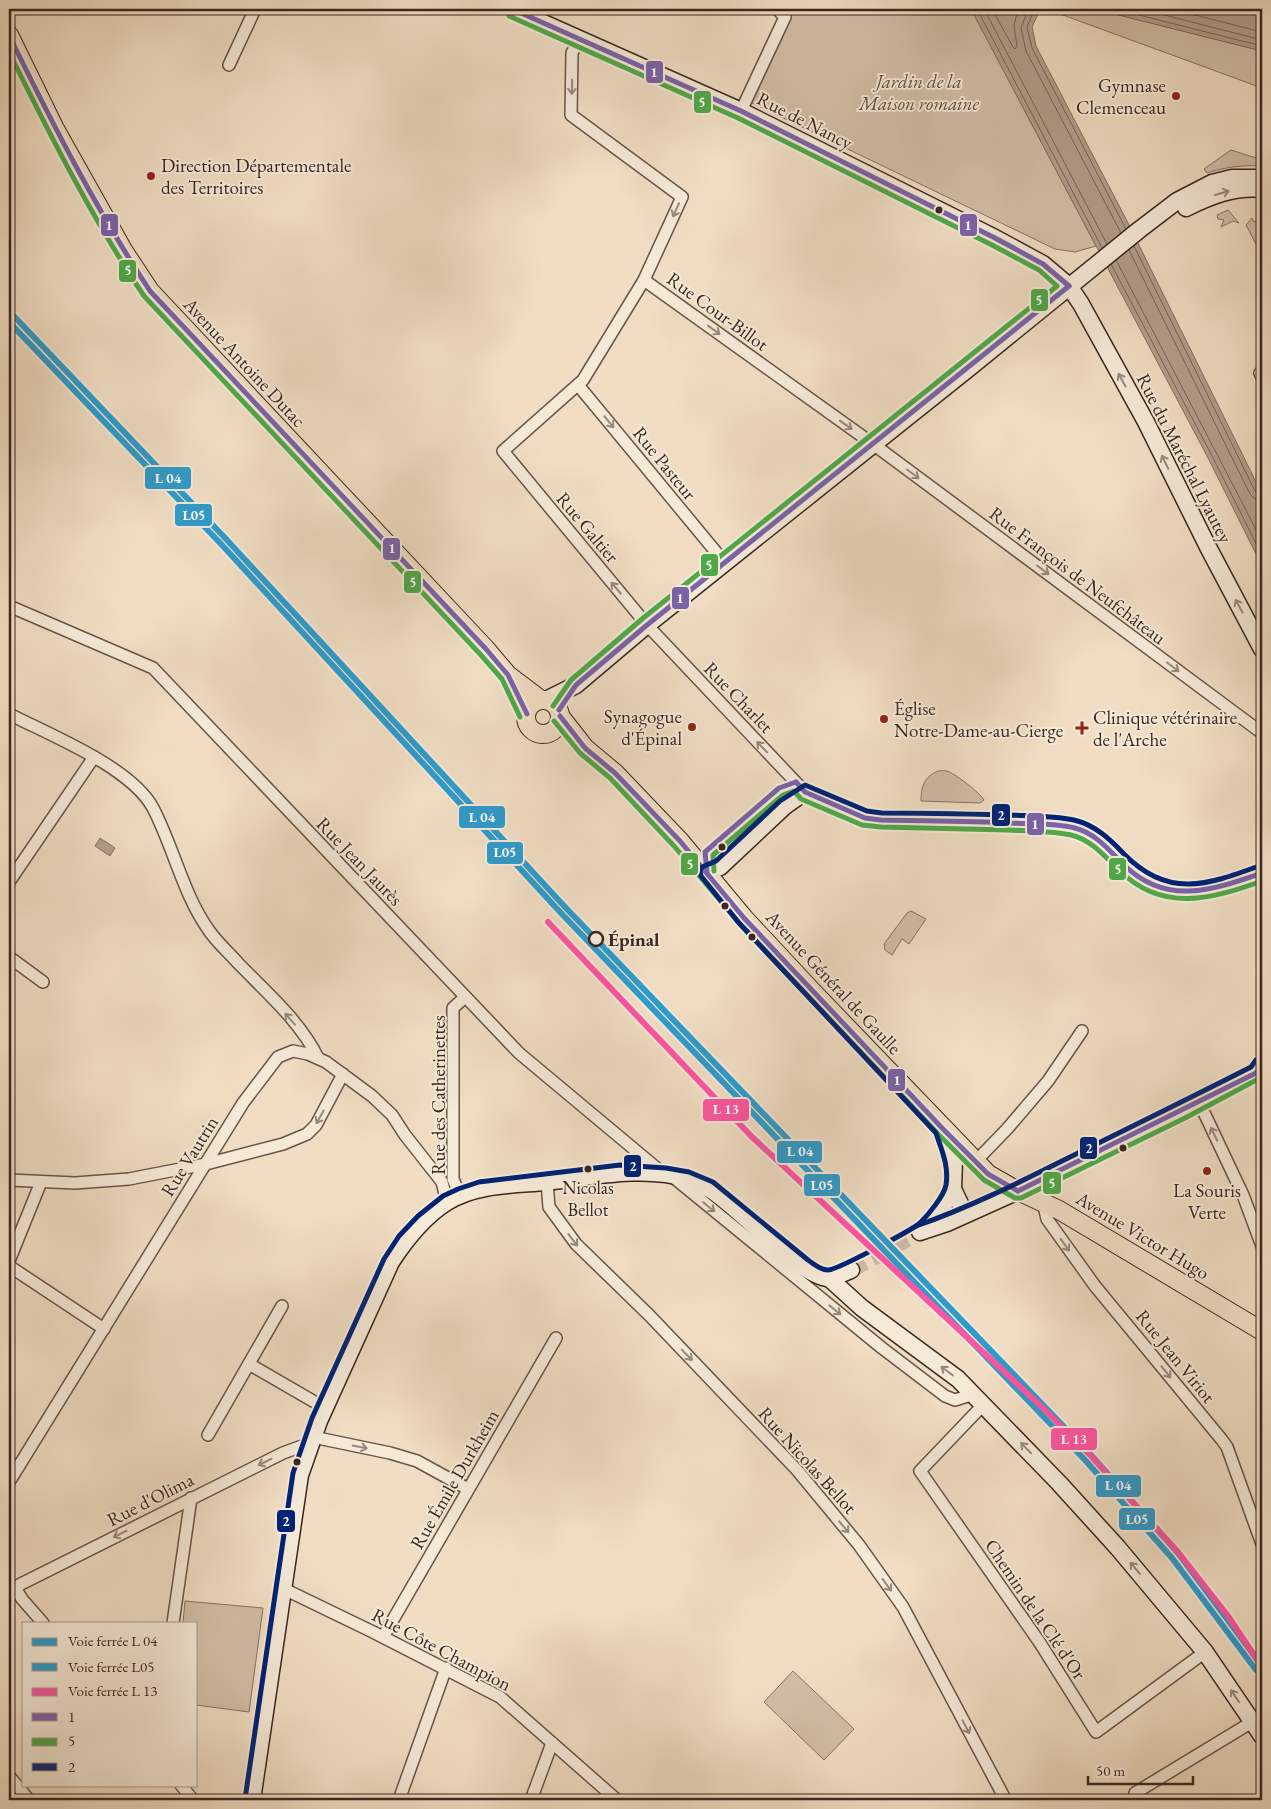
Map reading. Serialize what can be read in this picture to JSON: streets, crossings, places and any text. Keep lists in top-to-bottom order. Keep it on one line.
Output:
{"streets":{"main road":["Rue de Nancy","Avenue Antoine Dutac","Rue du Maréchal Lyautey","Avenue Général de Gaulle","Avenue Victor Hugo"],"street":["Rue Cour-Billot","Rue Pasteur","Rue Galtier","Rue François de Neufchâteau","Rue Charlet","Rue Jean Jaurès","Rue des Catherinettes","Rue Vautrin","Rue Jean Viriot","Rue Nicolas Bellot","Rue Émile Durkheim","Rue d'Olima","Chemin de la Clé d'Or","Rue Côte Champion"]},"crossings":[["Rue de Nancy","Rue Cour-Billot"],["Rue de Nancy","Rue du Maréchal Lyautey"],["Rue Cour-Billot","Rue François de Neufchâteau"],["Avenue Antoine Dutac","Avenue Général de Gaulle"],["Rue Pasteur","Rue Galtier"],["Rue Galtier","Rue Charlet"],["Rue Jean Jaurès","Rue des Catherinettes"],["Rue Jean Jaurès","Chemin de la Clé d'Or"],["Avenue Général de Gaulle","Avenue Victor Hugo"],["Rue des Catherinettes","Rue Vautrin"],["Avenue Victor Hugo","Rue Jean Viriot"],["Rue Émile Durkheim","Rue Côte Champion"]],"one_way":["Rue Cour-Billot","Rue du Maréchal Lyautey","Rue Pasteur","Rue François de Neufchâteau","Rue Charlet","Rue Jean Viriot","Rue Nicolas Bellot","Rue d'Olima"],"parks":["Jardin de la Maison romaine"],"places":{"other":["Gymnase Clemenceau","Direction Départementale des Territoires","Église Notre-Dame-au-Cierge","Synagogue d'Épinal","Épinal","Nicolas Bellot","La Souris Verte"],"health":["Clinique vétérinaire de l'Arche"]},"lines":["transit line 1","transit line 5","rail line L05","transit line 2"],"legend":["Voie ferrée L 04","Voie ferrée L05","Voie ferrée L 13","1","5","2"],"scale_bar":"50 m"}
